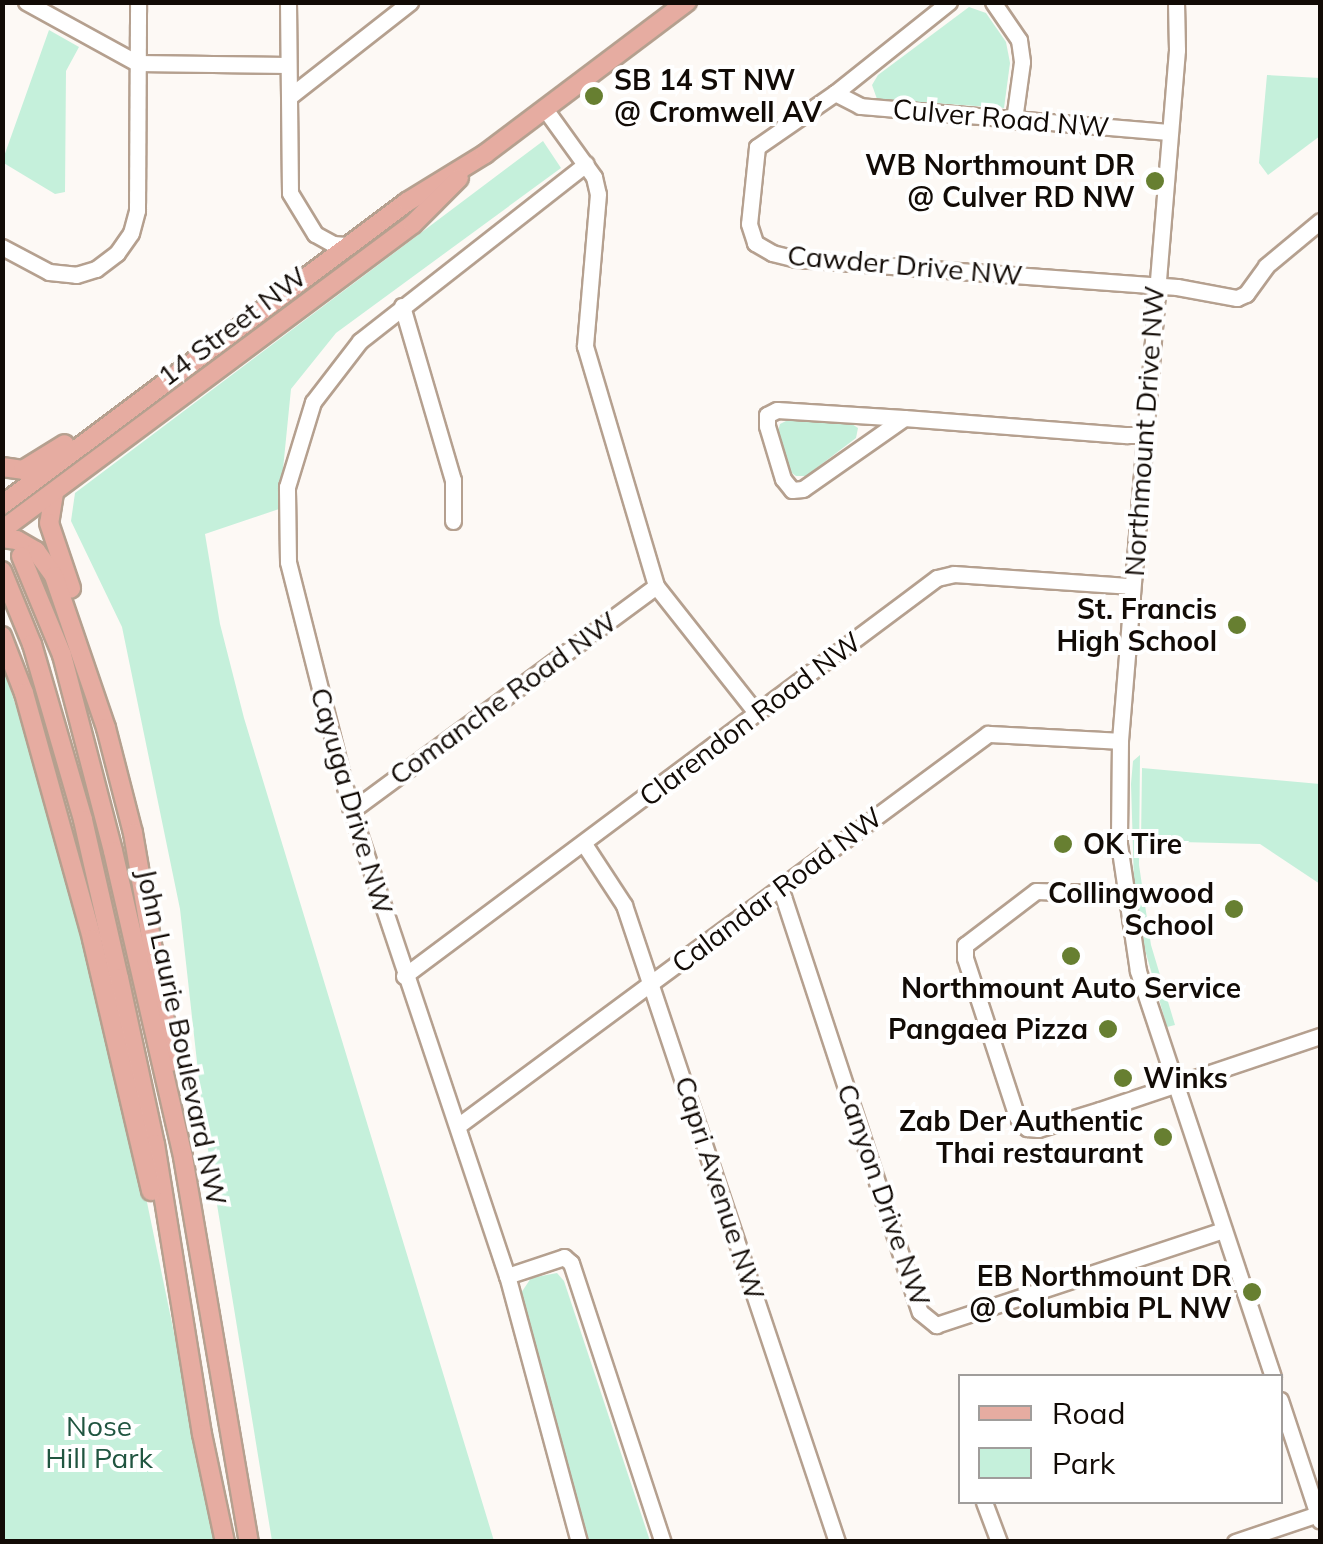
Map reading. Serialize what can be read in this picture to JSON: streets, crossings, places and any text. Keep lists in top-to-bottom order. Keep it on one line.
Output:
{"streets":{"main road":["14 Street NW","John Laurie Boulevard NW"],"street":["Culver Road NW","Cawder Drive NW","Northmount Drive NW","Comanche Road NW","Clarendon Road NW","Cayuga Drive NW","Calandar Road NW","Capri Avenue NW","Canyon Drive NW"]},"crossings":[["Culver Road NW","Cawder Drive NW"],["Culver Road NW","Northmount Drive NW"],["Cawder Drive NW","Northmount Drive NW"],["Northmount Drive NW","Clarendon Road NW"],["Northmount Drive NW","Calandar Road NW"],["Northmount Drive NW","Canyon Drive NW"],["Comanche Road NW","Cayuga Drive NW"],["Clarendon Road NW","Cayuga Drive NW"],["Clarendon Road NW","Capri Avenue NW"],["Cayuga Drive NW","Calandar Road NW"],["Calandar Road NW","Capri Avenue NW"],["Calandar Road NW","Canyon Drive NW"]],"parks":["Nose Hill Park"],"places":["SB 14 ST NW @ Cromwell AV","WB Northmount DR @ Culver RD NW","St. Francis High School","OK Tire","Collingwood School","Northmount Auto Service","Pangaea Pizza","Winks","Zab Der Authentic Thai restaurant","EB Northmount DR @ Columbia PL NW"],"legend":["Road","Park"]}
